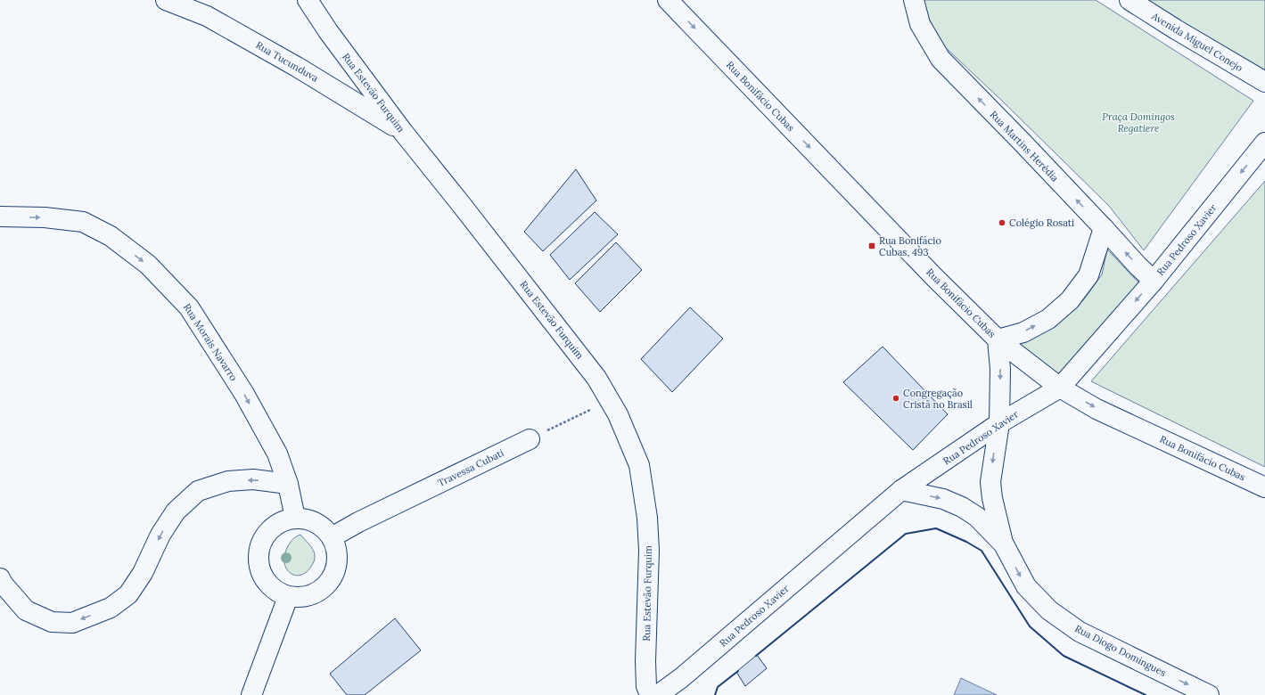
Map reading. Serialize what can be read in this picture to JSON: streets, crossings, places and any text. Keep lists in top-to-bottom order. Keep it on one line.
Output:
{"streets":{"street":["Avenida Miguel Conejo","Rua Tucunduva","Rua Estevão Furquim","Rua Bonifácio Cubas","Rua Martins Herédia","Rua Pedroso Xavier","Rua Morais Navarro","Travessa Cubati","Rua Diogo Domingues"]},"crossings":[["Rua Tucunduva","Rua Estevão Furquim"],["Rua Bonifácio Cubas","Rua Pedroso Xavier"],["Rua Bonifácio Cubas","Rua Diogo Domingues"],["Rua Martins Herédia","Rua Pedroso Xavier"],["Rua Pedroso Xavier","Rua Diogo Domingues"],["Rua Morais Navarro","Travessa Cubati"]],"one_way":["Rua Bonifácio Cubas","Rua Martins Herédia","Rua Morais Navarro","Rua Diogo Domingues"],"parks":["Praça Domingos Regatiere"],"places":{"other":["Colégio Rosati","Congregação Cristã no Brasil"],"transit":["Rua Bonifácio Cubas, 493"]}}
